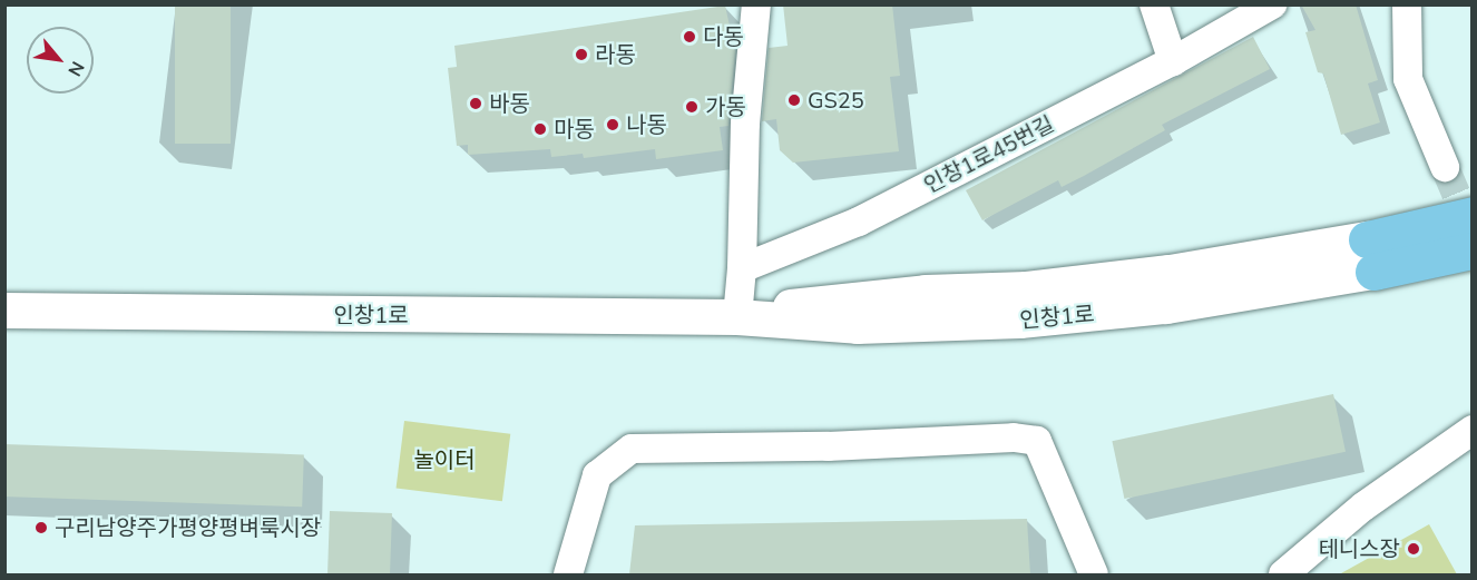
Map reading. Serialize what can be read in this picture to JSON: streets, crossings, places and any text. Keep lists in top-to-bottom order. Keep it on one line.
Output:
{"streets":{"street":["인창1로45번길","인창1로"]},"parks":["놀이터"],"places":["다동","라동","GS25","바동","가동","나동","마동","구리남양주가평양평벼룩시장","테니스장"],"north":"bottom right"}
